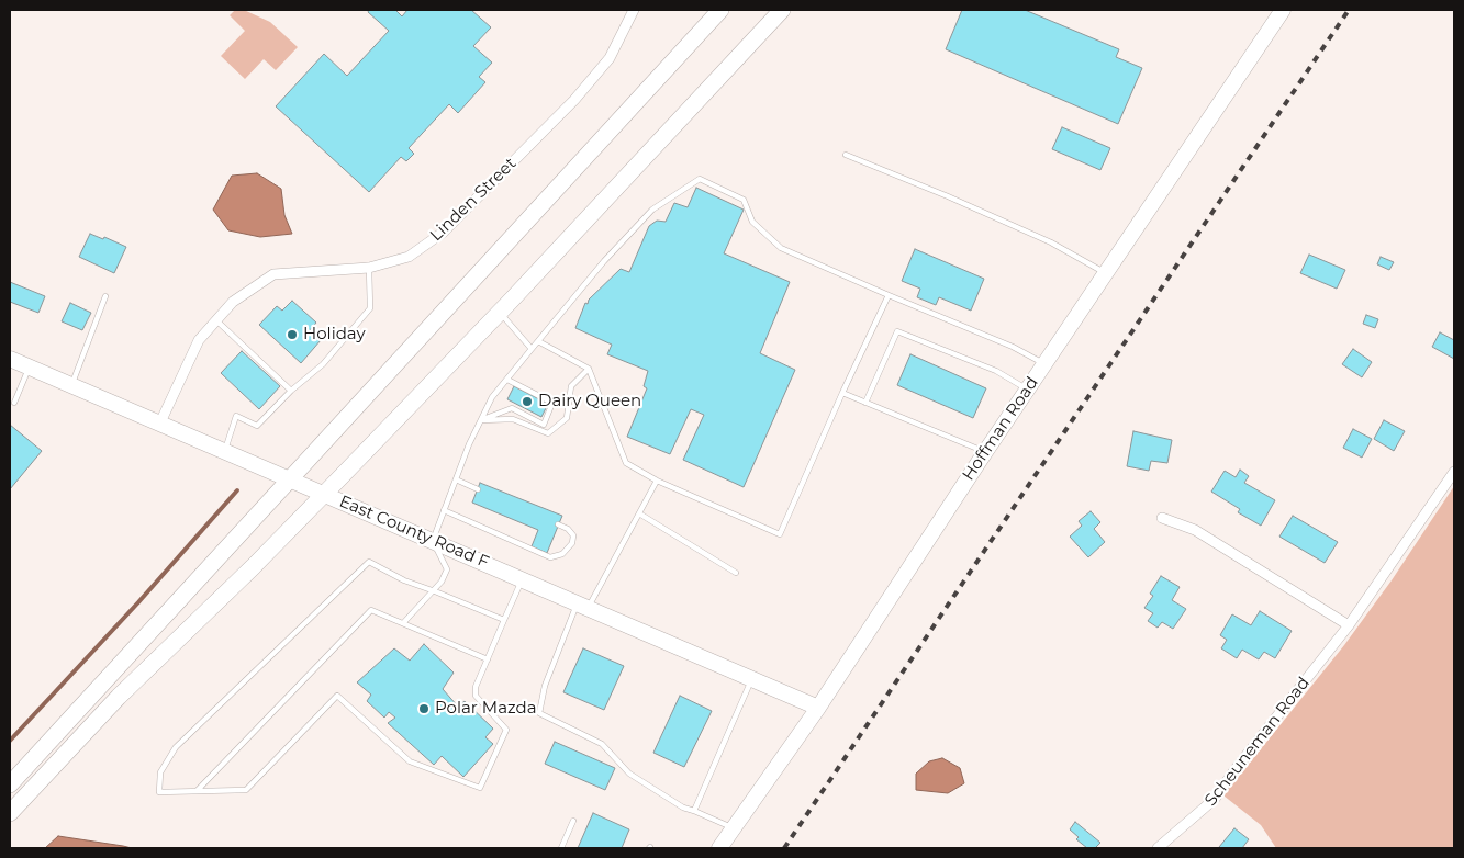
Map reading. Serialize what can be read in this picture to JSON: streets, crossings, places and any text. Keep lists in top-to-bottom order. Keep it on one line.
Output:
{"streets":{"street":["Linden Street","Hoffman Road","East County Road F","Scheuneman Road"]},"crossings":[["Linden Street","East County Road F"],["Hoffman Road","East County Road F"]],"places":["Holiday","Dairy Queen","Polar Mazda"]}
